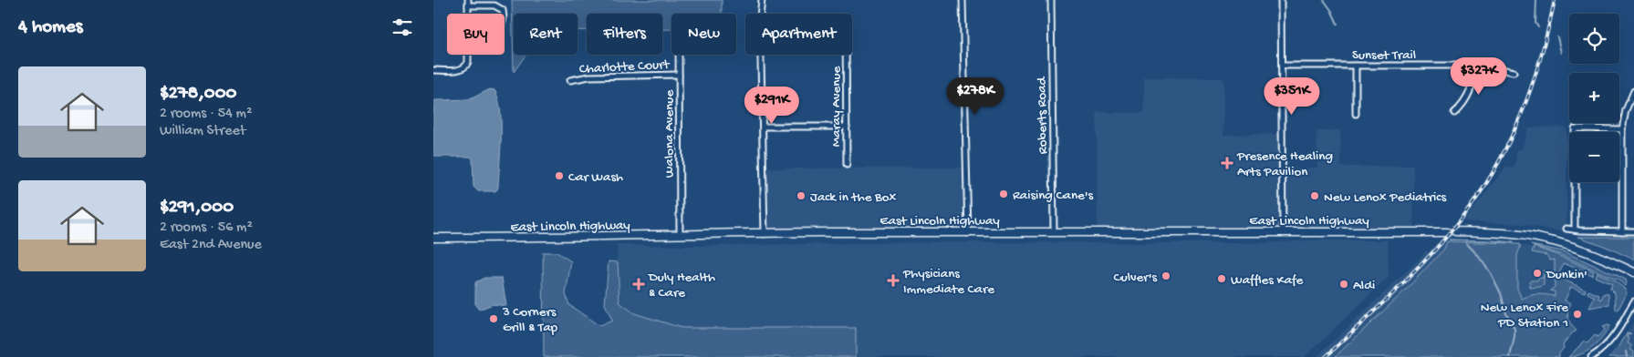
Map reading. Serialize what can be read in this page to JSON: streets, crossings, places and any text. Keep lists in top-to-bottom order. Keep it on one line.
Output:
{"streets":{"main road":["East Lincoln Highway"],"street":["Sunset Trail","Charlotte Court","Maray Avenue","Roberts Road","Walona Avenue"]},"crossings":[["Charlotte Court","Walona Avenue"],["Roberts Road","East Lincoln Highway"],["Walona Avenue","East Lincoln Highway"]],"places":{"health":["Presence Healing Arts Pavilion","Physicians Immediate Care","Duly Health & Care"],"other":["Car Wash","Raising Cane's","Jack in the Box","New Lenox Pediatrics","Dunkin'","Culver's","Waffles Kafe","Aldi","New Lenox Fire PD Station 1","3 Corners Grill & Tap"]},"page":{"heading":"4 homes","map_buttons":["+","−"],"chip":["Buy","Rent","Filters","New","Apartment"],"list":[{"name":"$278,000","note":"2 rooms · 54 m² · William Street"},{"name":"$291,000","note":"2 rooms · 56 m² · East 2nd Avenue"}],"price":["$327K","$278K","$351K","$291K"]}}
